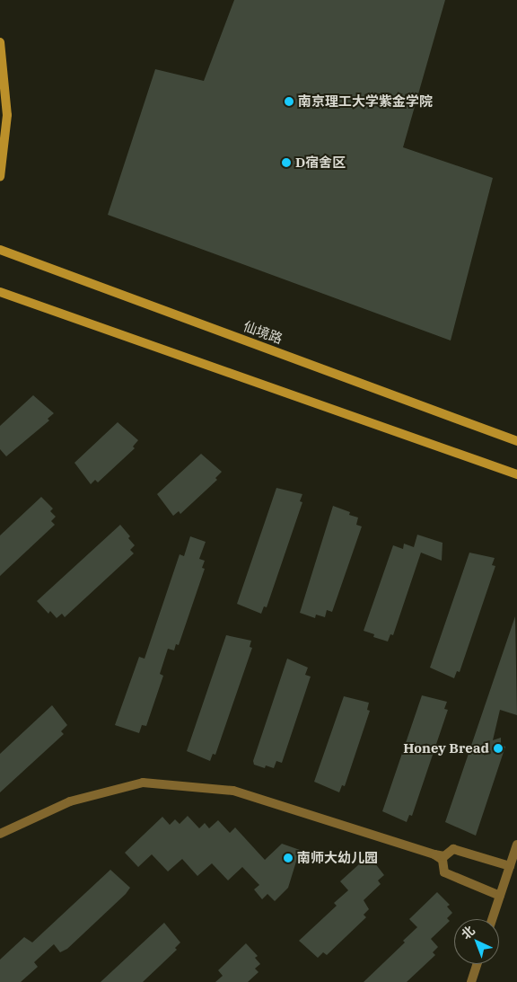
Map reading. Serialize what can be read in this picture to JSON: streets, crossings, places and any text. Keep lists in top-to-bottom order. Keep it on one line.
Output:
{"streets":{"main road":["仙境路"]},"places":["南京理工大学紫金学院","D宿舍区","Honey Bread","南师大幼儿园"],"north":"top left"}
